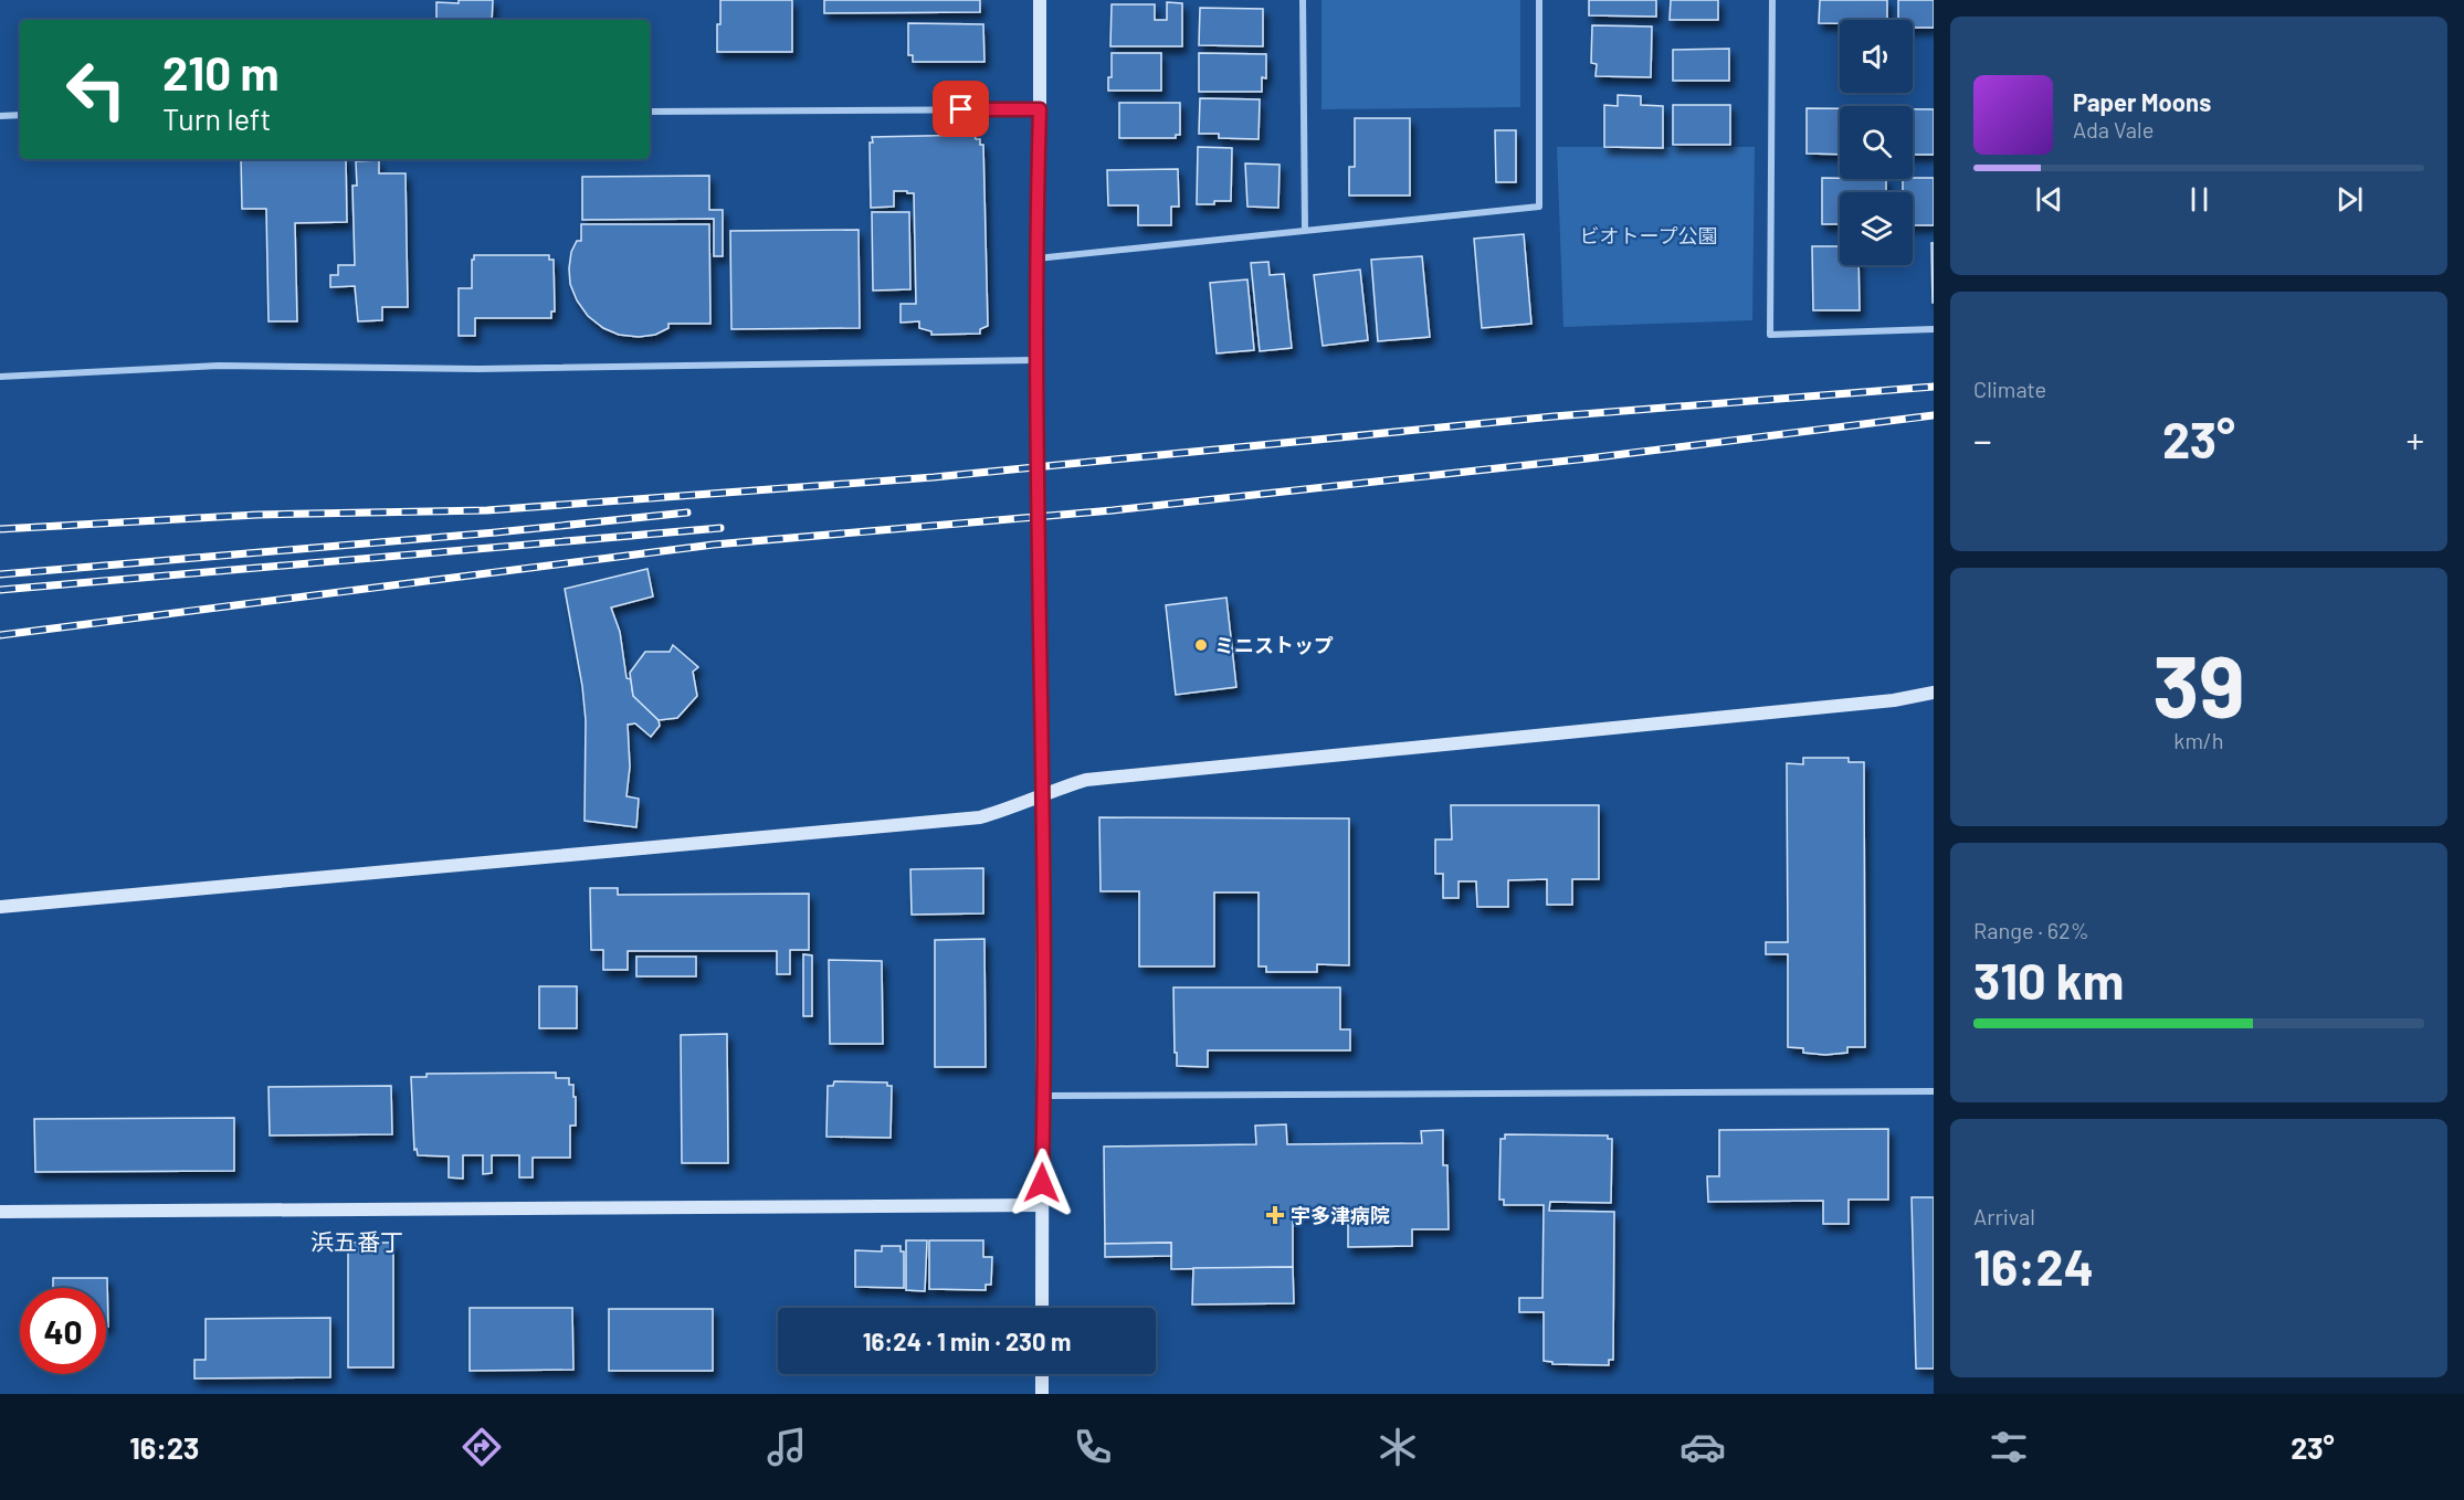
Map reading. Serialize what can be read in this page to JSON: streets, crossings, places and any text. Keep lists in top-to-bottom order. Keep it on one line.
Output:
{"districts":["浜五番丁"],"parks":["ビオトープ公園"],"places":{"other":["ミニストップ"],"health":["宇多津病院"]},"page":{"turn":["210 m","Turn left"],"song":["Paper Moons","Ada Vale"],"tile":["Climate",["39","km/h"],["Range · 62%","310 km"],["Arrival","16:24"]],"heat":["−","23°","+"],"limit":"40","trip":"16:24 · 1 min · 230 m","tabs":["16:23","23°"]}}
